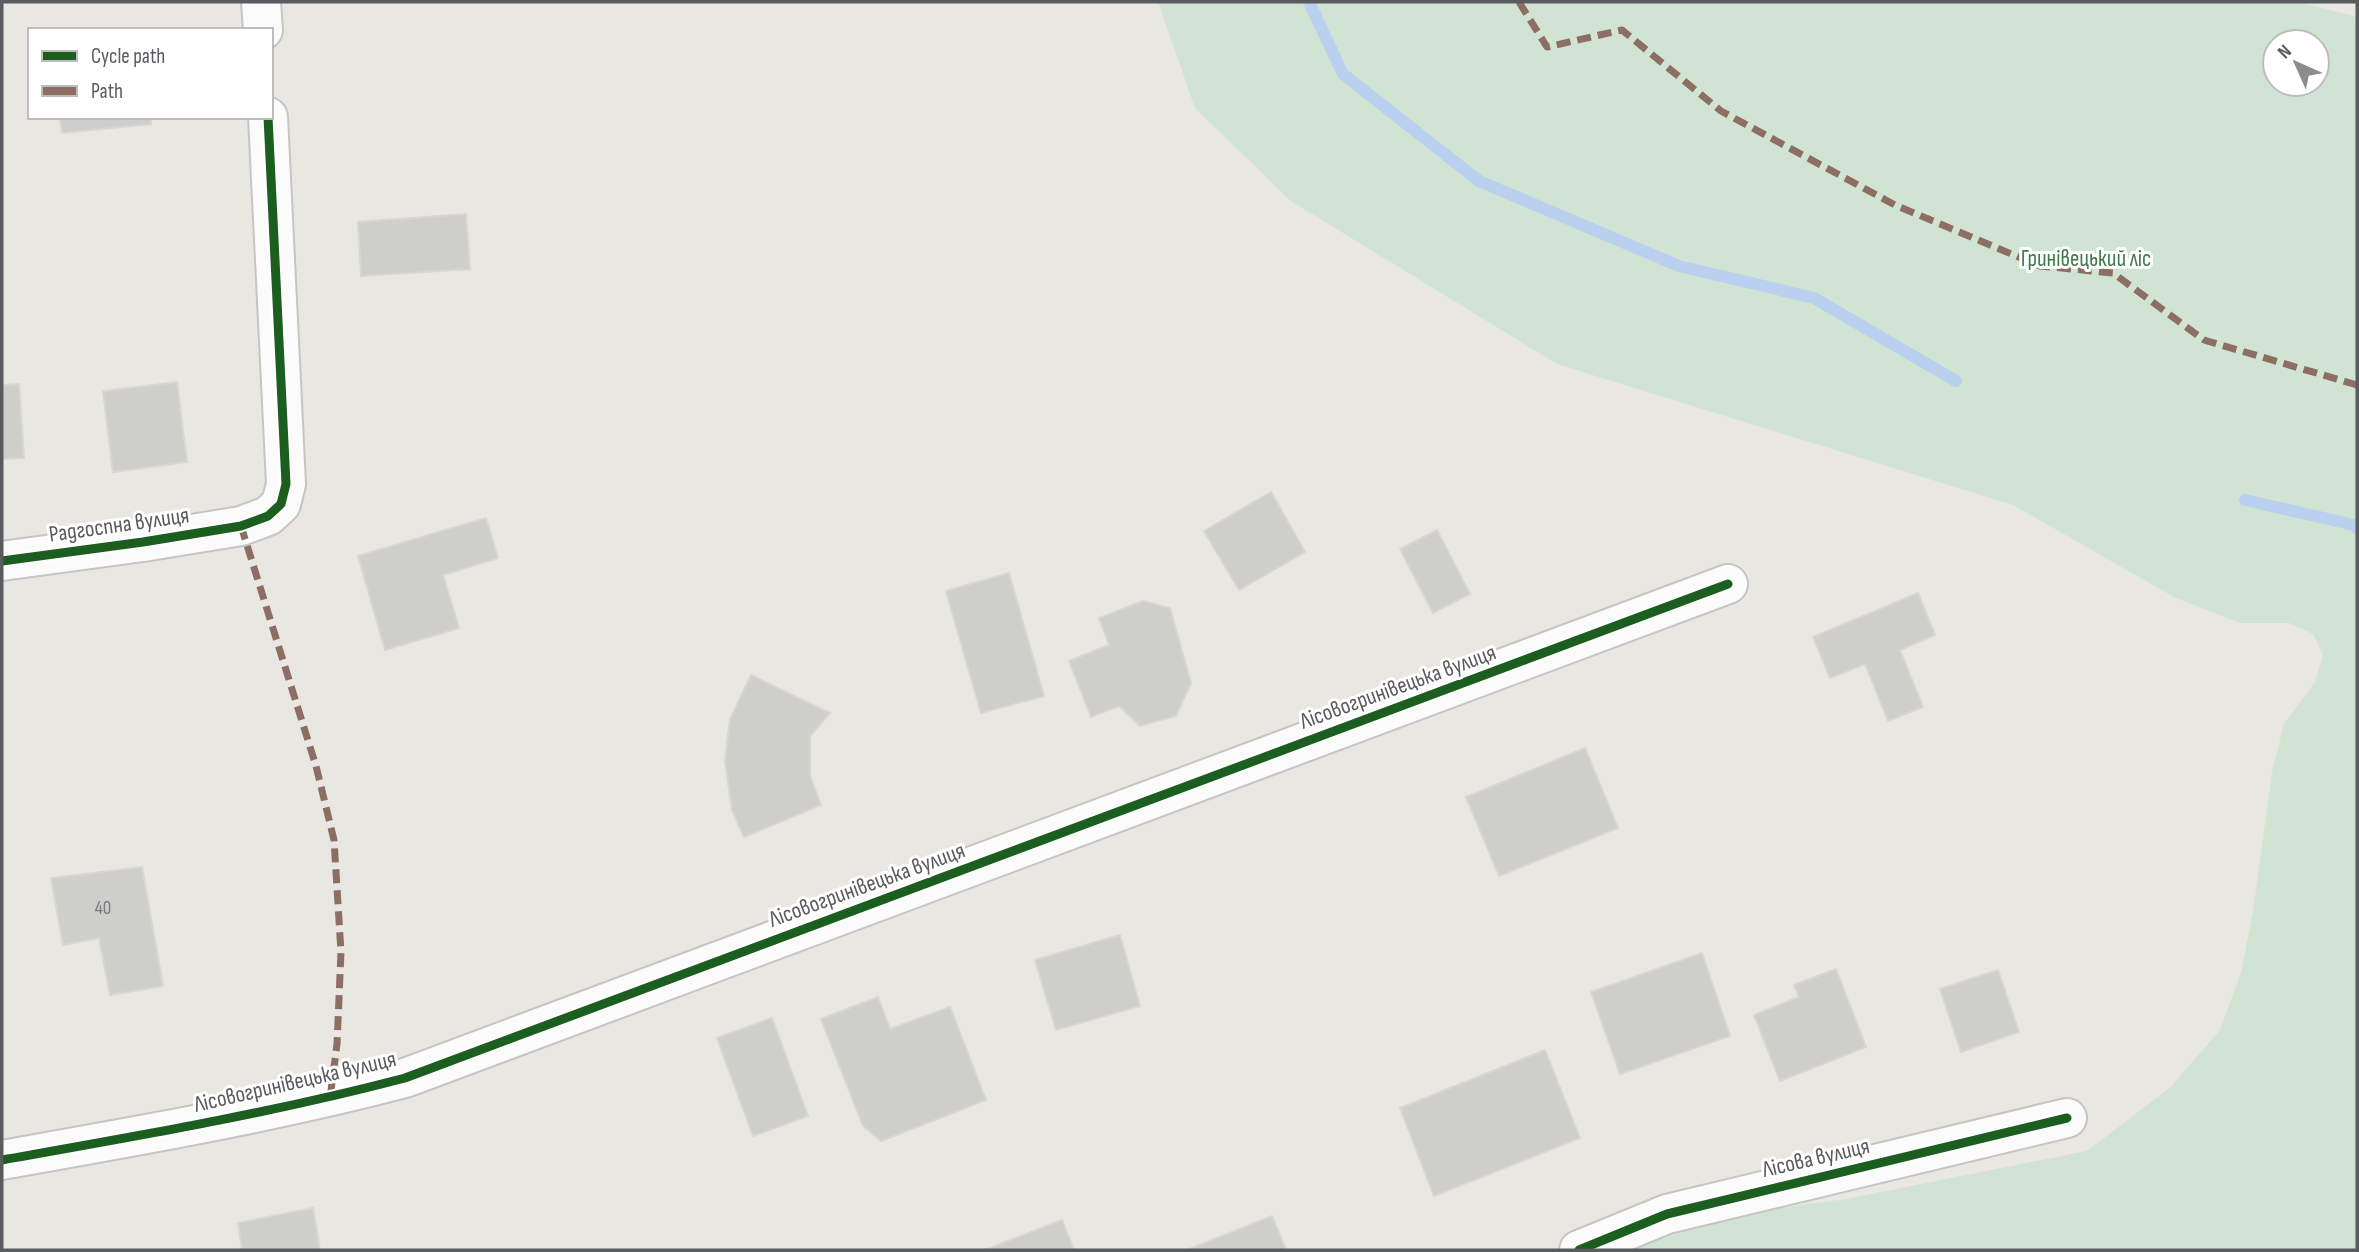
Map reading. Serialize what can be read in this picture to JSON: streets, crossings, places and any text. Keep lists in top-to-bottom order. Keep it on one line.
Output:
{"streets":{"street":["Радгоспна вулиця","Лісовогринівецька вулиця","Лісова вулиця"]},"parks":["Гринівецький ліс"],"house_numbers":["40"],"legend":["Cycle path","Path"],"north":"top left"}
